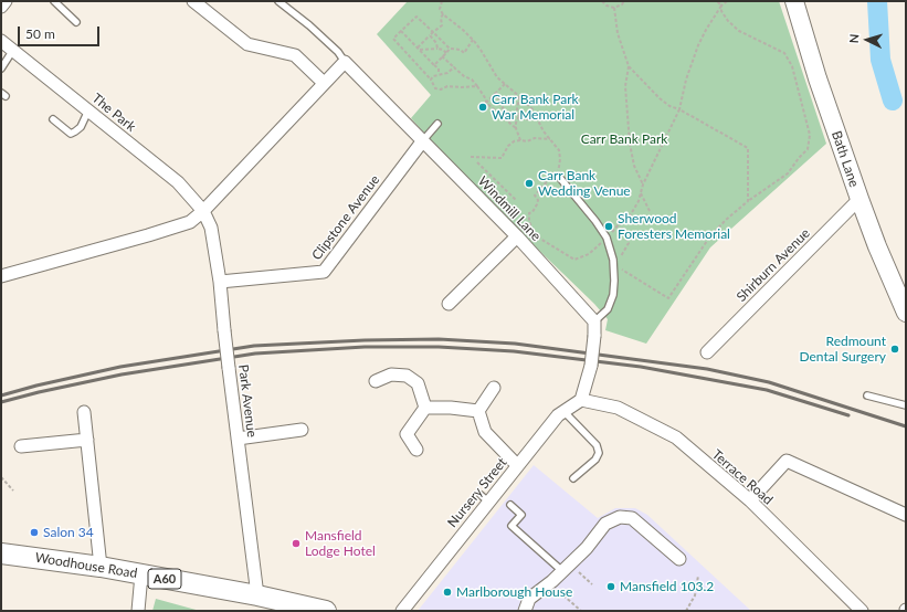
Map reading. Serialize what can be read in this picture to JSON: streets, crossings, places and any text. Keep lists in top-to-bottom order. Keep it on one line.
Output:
{"streets":{"highway":["Woodhouse Road","A60"],"main road":["Bath Lane"],"street":["The Park","Windmill Lane","Clipstone Avenue","Shirburn Avenue","Park Avenue","Terrace Road","Nursery Street"]},"crossings":[["The Park","Park Avenue"],["Bath Lane","Shirburn Avenue"],["Windmill Lane","Clipstone Avenue"],["Clipstone Avenue","Park Avenue"],["Park Avenue","Woodhouse Road"],["Terrace Road","Nursery Street"]],"parks":["Carr Bank Park"],"places":["Carr Bank Park War Memorial","Carr Bank Wedding Venue","Sherwood Foresters Memorial","Redmount Dental Surgery","Salon 34","Mansfield Lodge Hotel","Mansfield 103.2","Marlborough House"],"scale_bar":"50 m","north":"left"}
